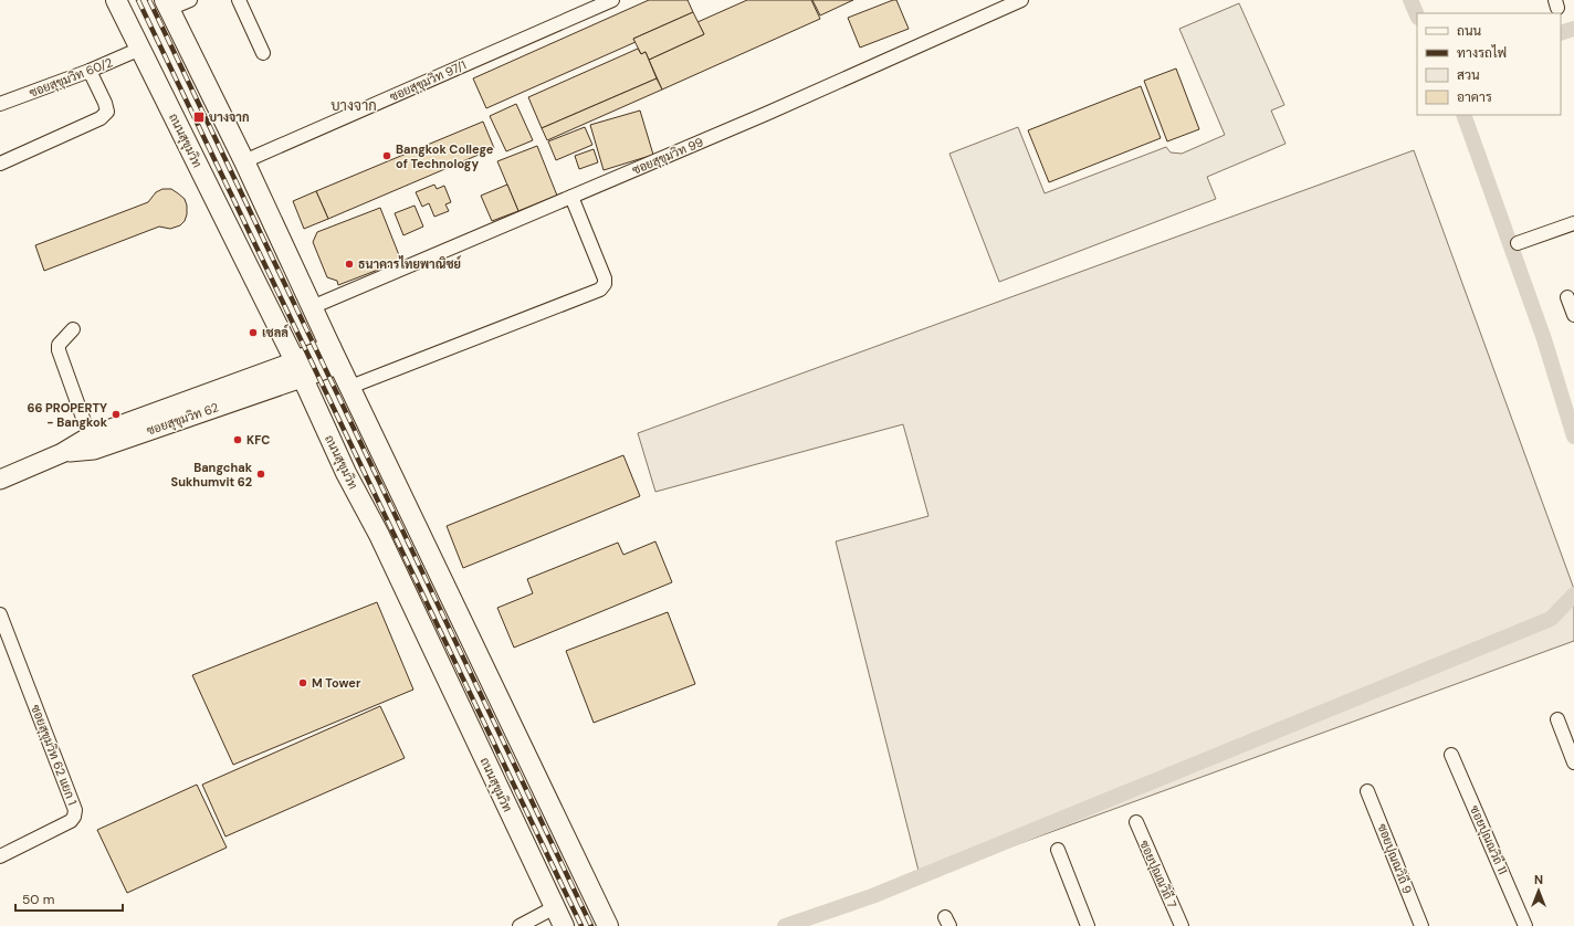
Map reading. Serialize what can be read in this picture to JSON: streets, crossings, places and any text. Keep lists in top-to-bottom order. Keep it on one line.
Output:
{"streets":{"main road":["ถนนสุขุมวิท"],"street":["ซอยสุขุมวิท 60/2","ซอยสุขุมวิท 97/1","ซอยสุขุมวิท 99","ซอยสุขุมวิท 62","ซอยสุขุมวิท 62 แยก 1","ซอยปุณณวิถี 11","ซอยปุณณวิถี 9","ซอยปุณณวิถี 7"]},"crossings":[["ซอยสุขุมวิท 60/2","ถนนสุขุมวิท"],["ถนนสุขุมวิท","ซอยสุขุมวิท 62"]],"districts":["บางจาก"],"places":{"transit":["บางจาก"],"other":["Bangkok College of Technology","ธนาคารไทยพาณิชย์","เชลล์","66 PROPERTY - Bangkok","KFC","Bangchak Sukhumvit 62","M Tower"]},"legend":["ถนน","ทางรถไฟ","สวน","อาคาร"],"scale_bar":"50 m","north":"top"}
